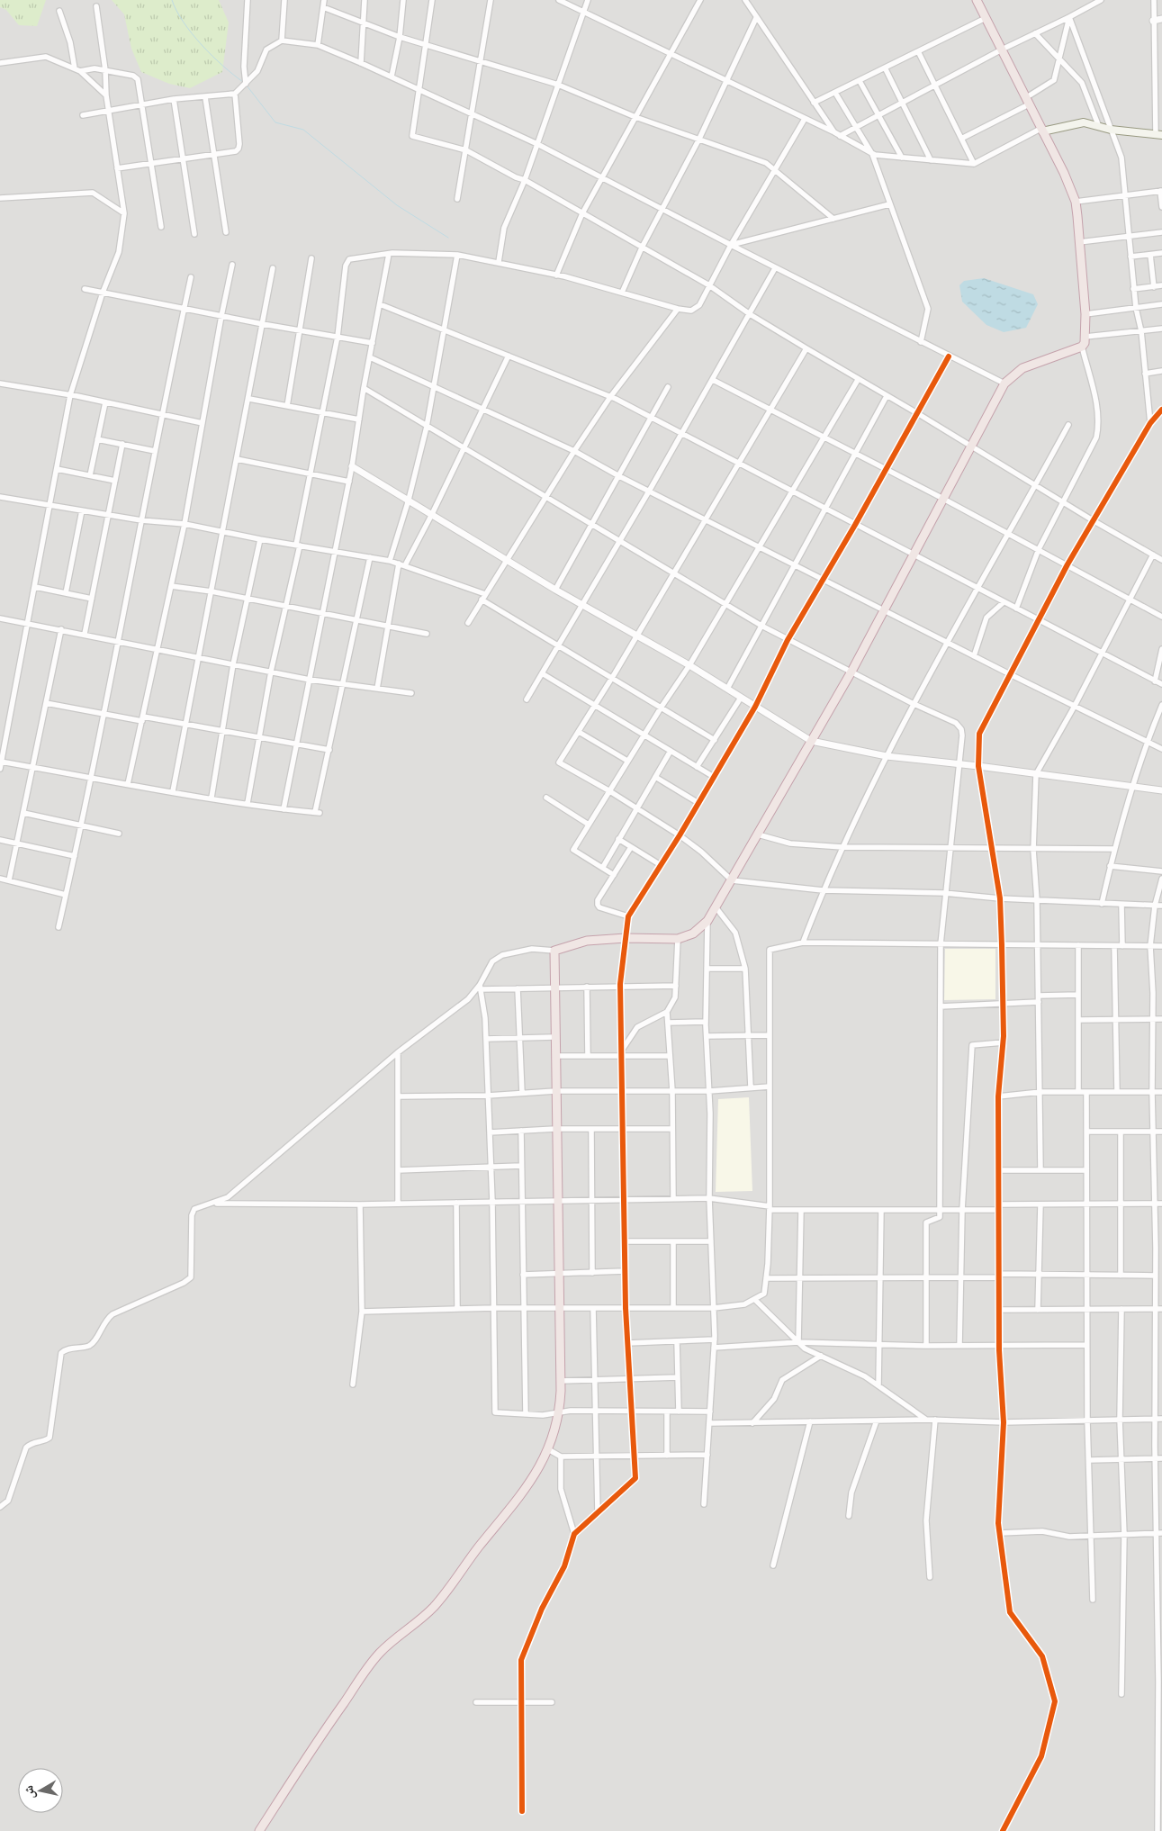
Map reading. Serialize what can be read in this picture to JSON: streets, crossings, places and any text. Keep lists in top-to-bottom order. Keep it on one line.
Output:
{"north":"left"}
